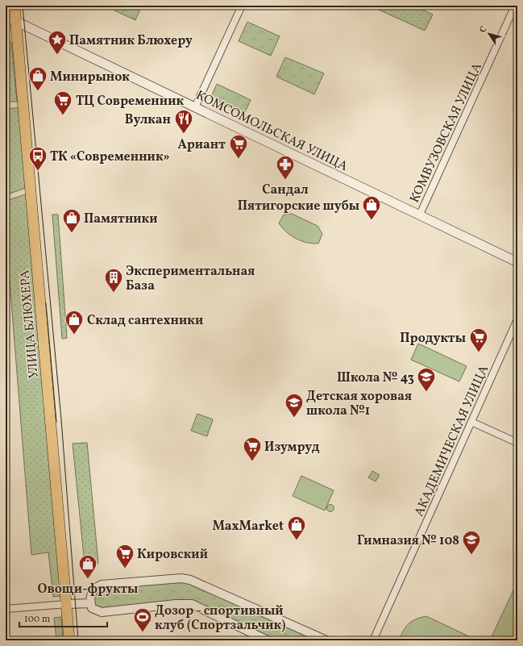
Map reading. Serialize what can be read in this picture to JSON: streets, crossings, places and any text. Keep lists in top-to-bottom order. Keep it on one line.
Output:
{"streets":{"main road":["КОМСОМОЛЬСКАЯ УЛИЦА","УЛИЦА БЛЮХЕРА"],"street":["КОМВУЗОВСКАЯ УЛИЦА","АКАДЕМИЧЕСКАЯ УЛИЦА"]},"crossings":[["КОМСОМОЛЬСКАЯ УЛИЦА","КОМВУЗОВСКАЯ УЛИЦА"],["КОМСОМОЛЬСКАЯ УЛИЦА","УЛИЦА БЛЮХЕРА"]],"places":{"place":["Памятник Блюхеру"],"shop":["Минирынок","Пятигорские шубы","Памятники","Склад сантехники","MaxMarket","Овощи-фрукты"],"supermarket":["ТЦ Современник","Ариант","Продукты","Изумруд","Кировский"],"restaurant":["Вулкан"],"bus stop":["ТК «Современник»"],"pharmacy":["Сандал"],"building":["Экспериментальная База"],"school or university":["Школа № 43","Детская хоровая школа №1","Гимназия № 108"],"sports":["Дозор - спортивный клуб (Спортзальчик)"]},"scale_bar":"100 m","north":"top left"}
